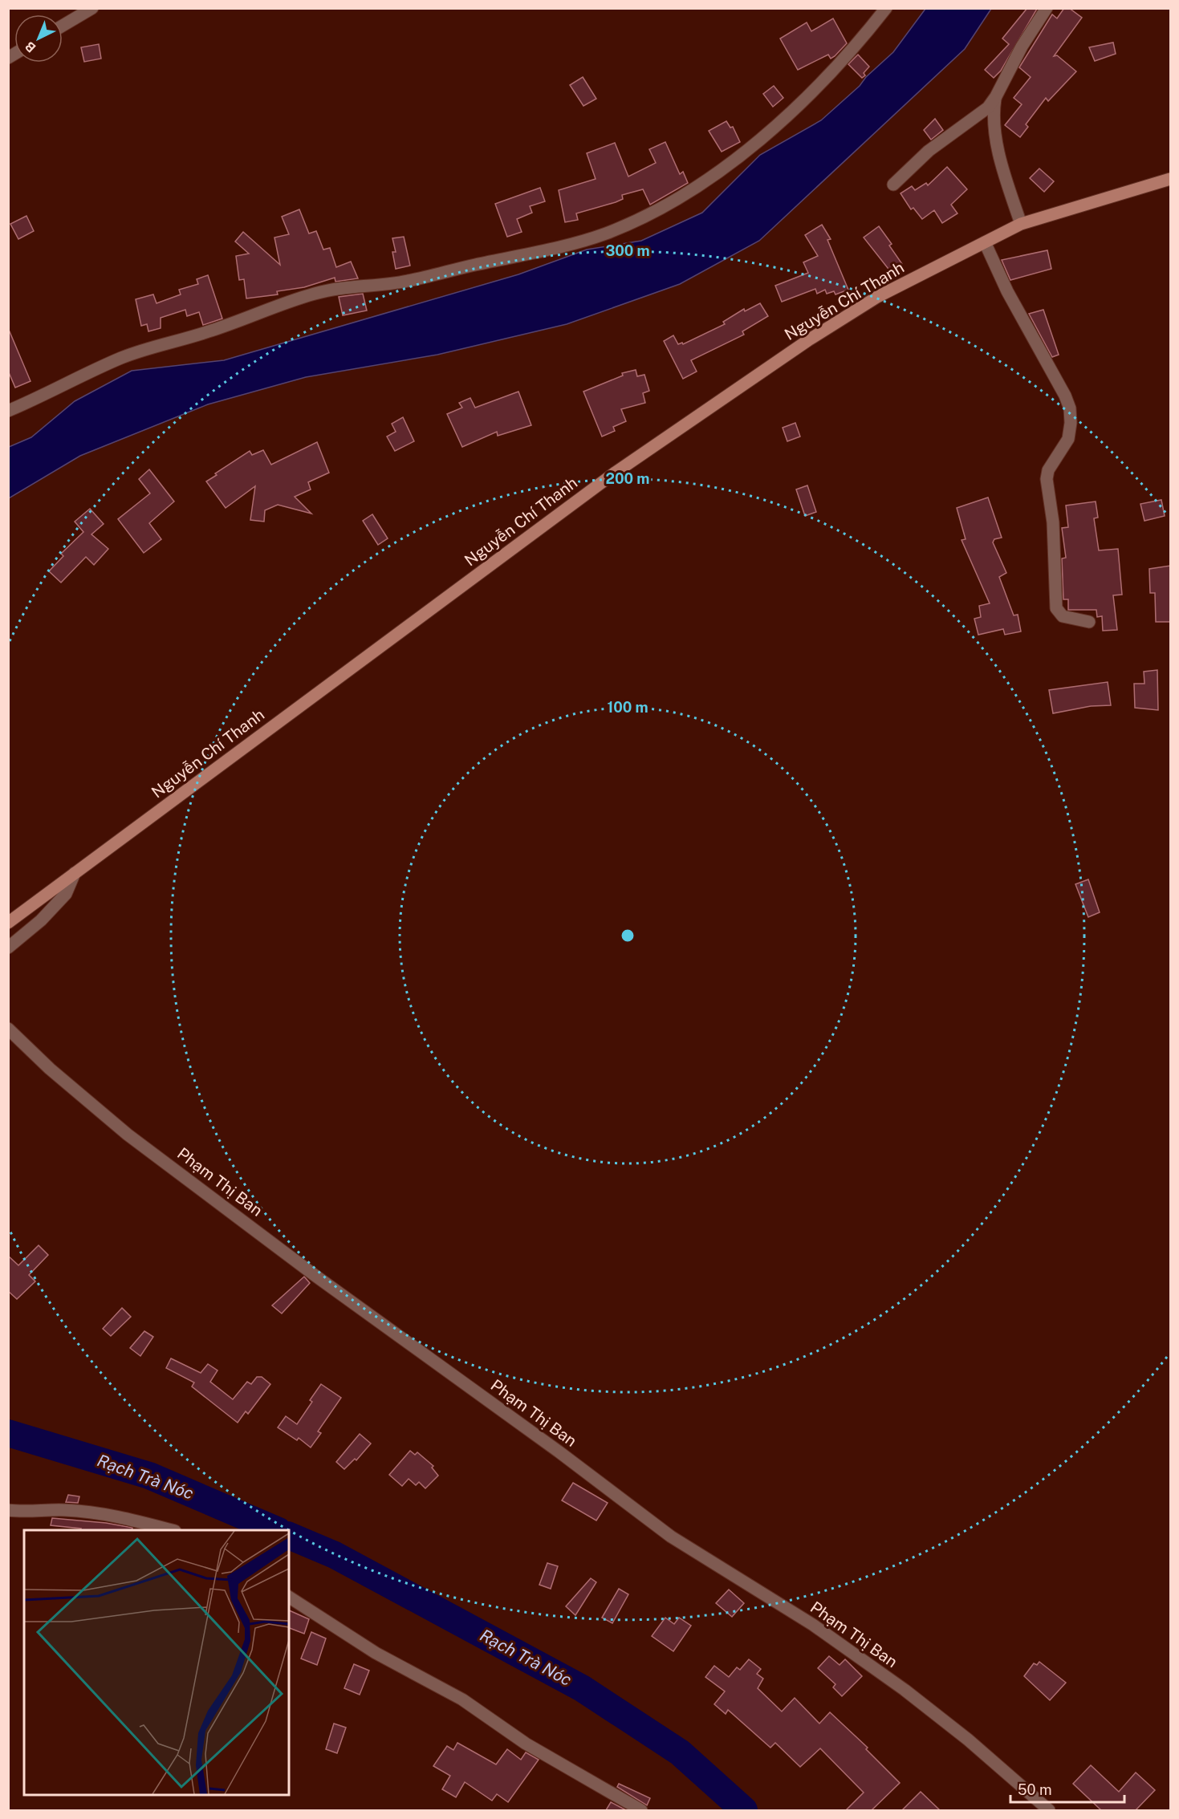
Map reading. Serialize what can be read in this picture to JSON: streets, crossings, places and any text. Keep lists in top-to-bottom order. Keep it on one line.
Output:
{"streets":{"main road":["Nguyễn Chí Thanh"],"street":["Phạm Thị Ban"]},"water":["Rạch Trà Nóc"],"scale_bar":"50 m","north":"bottom left","rings":["300 m","200 m","100 m"]}
